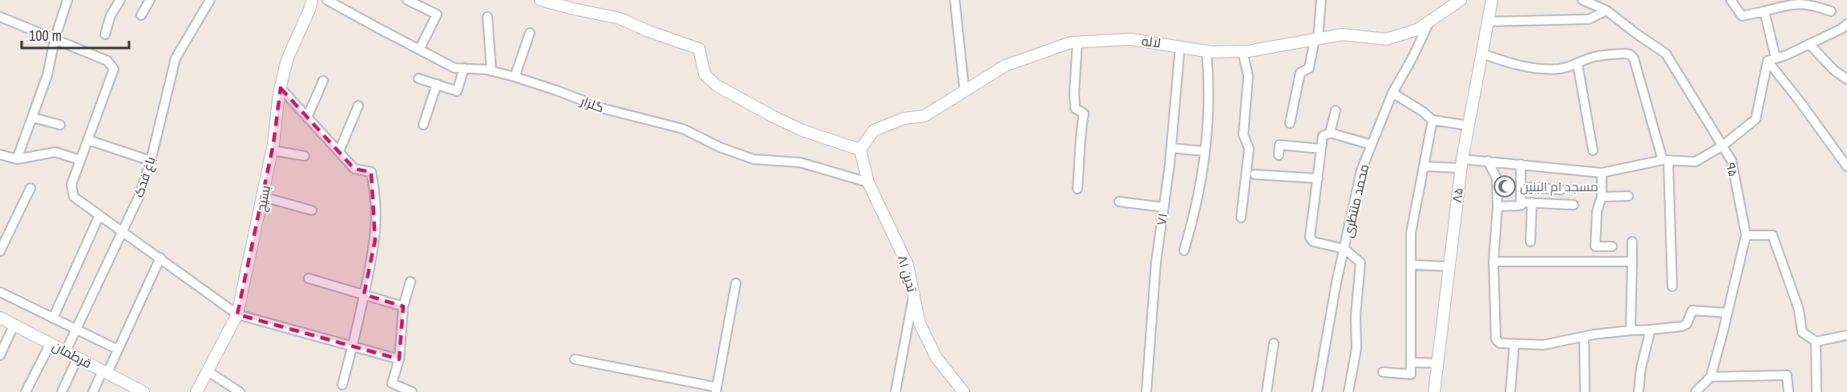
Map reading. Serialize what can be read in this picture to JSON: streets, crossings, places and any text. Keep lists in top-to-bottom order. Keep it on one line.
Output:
{"streets":{"street":["لاله","گلزار","۹۵","باغ فدک","۸۵","بسیج","محمد منتظری","۷۱","تدین ۸۱","قرطمان"]},"crossings":[["لاله","محمد منتظری"],["لاله","۷۱"],["لاله","تدین ۸۱"],["گلزار","تدین ۸۱"],["باغ فدک","قرطمان"]],"places":{"mosque":["مسجد ام البنین"]},"scale_bar":"100 m"}
